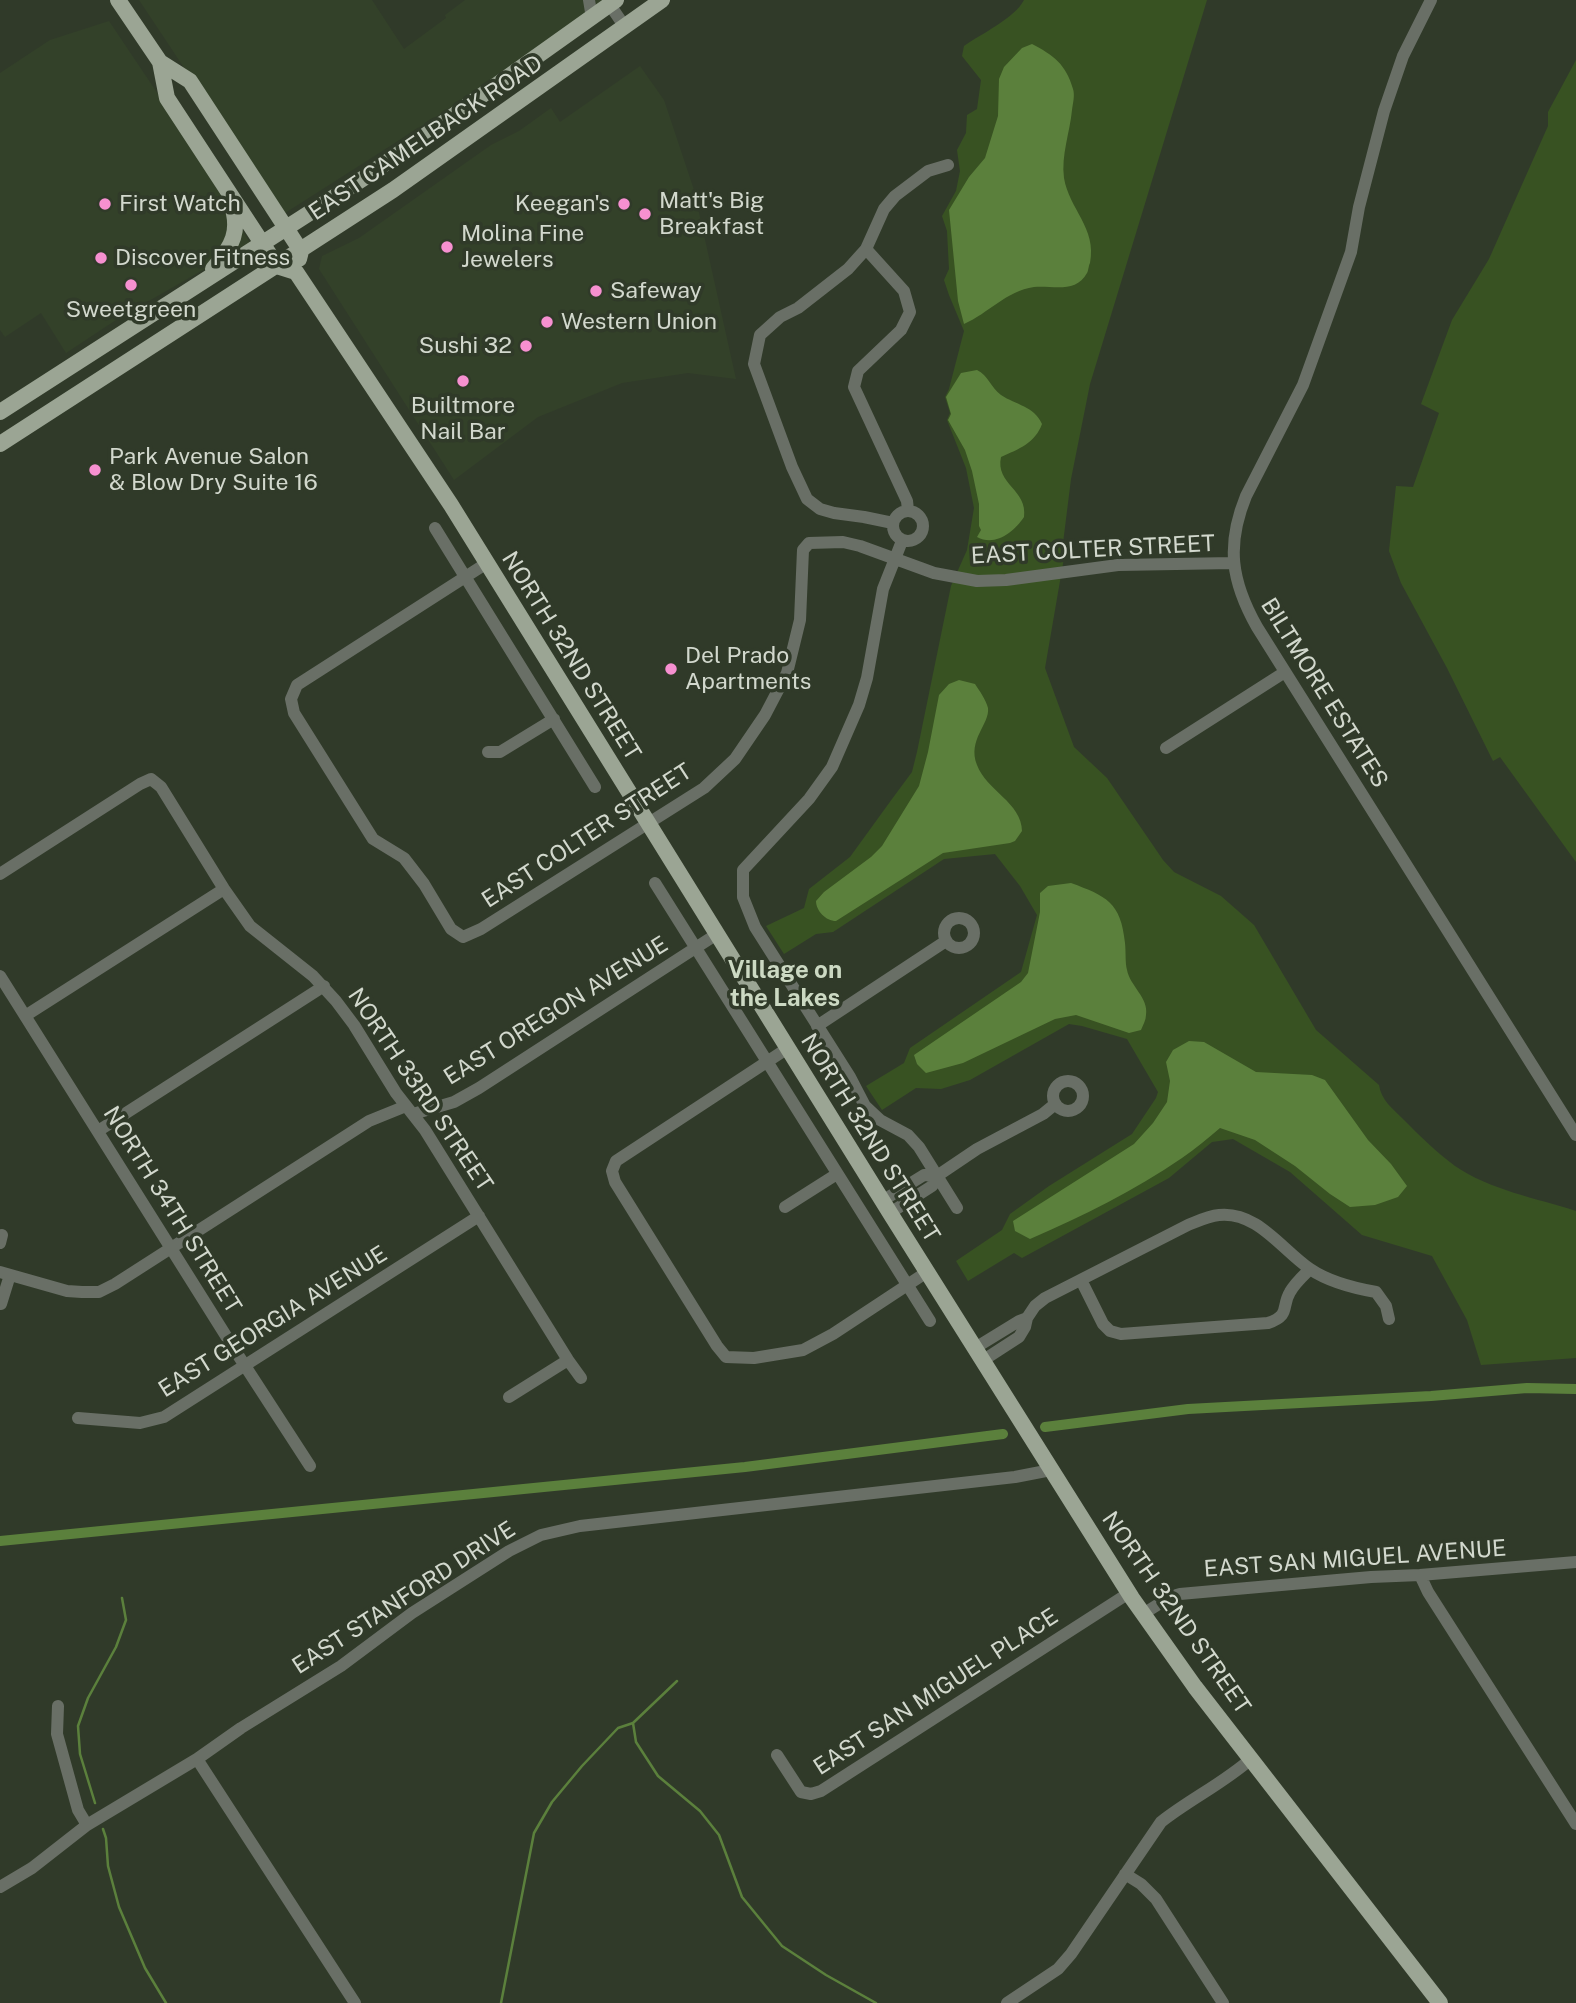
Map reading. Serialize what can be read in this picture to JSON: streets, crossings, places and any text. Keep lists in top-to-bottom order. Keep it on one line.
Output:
{"streets":{"main road":["EAST CAMELBACK ROAD","NORTH 32ND STREET"],"street":["EAST COLTER STREET","BILTMORE ESTATES","EAST OREGON AVENUE","NORTH 33RD STREET","NORTH 34TH STREET","EAST GEORGIA AVENUE","EAST SAN MIGUEL AVENUE","EAST STANFORD DRIVE","EAST SAN MIGUEL PLACE"]},"crossings":[["EAST COLTER STREET","NORTH 32ND STREET"],["EAST COLTER STREET","BILTMORE ESTATES"],["NORTH 32ND STREET","EAST OREGON AVENUE"],["NORTH 32ND STREET","EAST SAN MIGUEL AVENUE"],["NORTH 32ND STREET","EAST STANFORD DRIVE"],["NORTH 32ND STREET","EAST SAN MIGUEL PLACE"],["EAST OREGON AVENUE","NORTH 33RD STREET"],["EAST OREGON AVENUE","NORTH 34TH STREET"],["NORTH 33RD STREET","EAST GEORGIA AVENUE"],["NORTH 34TH STREET","EAST GEORGIA AVENUE"]],"districts":["Village on the Lakes"],"places":["First Watch","Keegan's","Matt's Big Breakfast","Molina Fine Jewelers","Discover Fitness","Sweetgreen","Safeway","Western Union","Sushi 32","Builtmore Nail Bar","Park Avenue Salon & Blow Dry Suite 16","Del Prado Apartments"]}
